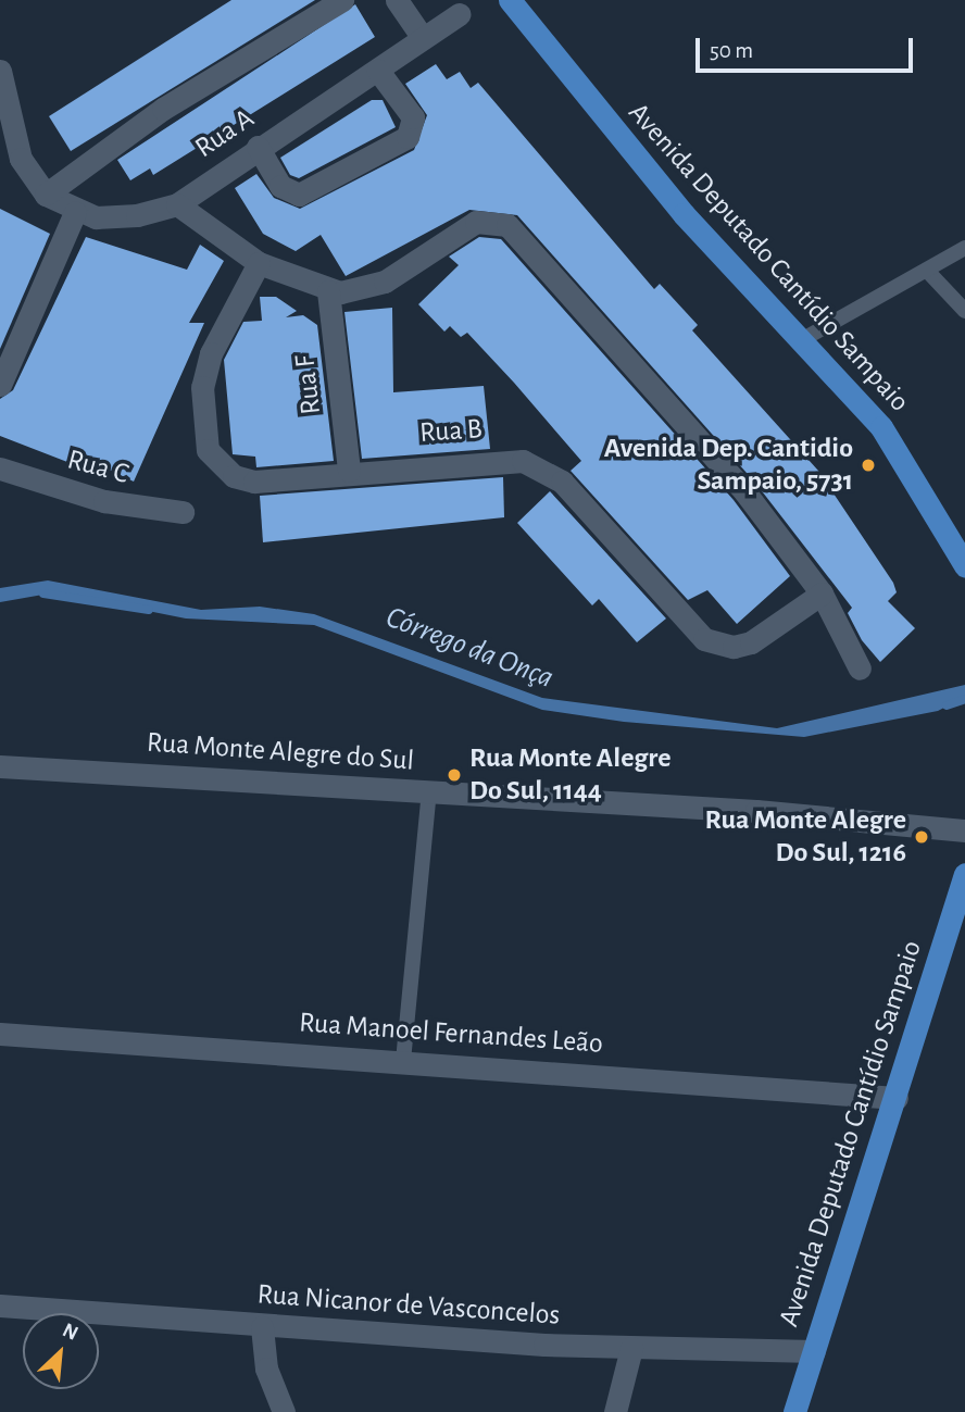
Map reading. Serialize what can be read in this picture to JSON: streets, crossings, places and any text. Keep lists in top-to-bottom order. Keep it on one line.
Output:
{"streets":{"main road":["Avenida Deputado Cantídio Sampaio"],"street":["Rua A","Rua F","Rua B","Rua C","Rua Monte Alegre do Sul","Rua Manoel Fernandes Leão","Rua Nicanor de Vasconcelos"]},"crossings":[["Avenida Deputado Cantídio Sampaio","Rua Manoel Fernandes Leão"],["Avenida Deputado Cantídio Sampaio","Rua Nicanor de Vasconcelos"],["Rua F","Rua B"]],"water":["Córrego da Onça"],"places":["Avenida Dep. Cantidio Sampaio, 5731","Rua Monte Alegre Do Sul, 1144","Rua Monte Alegre Do Sul, 1216"],"scale_bar":"50 m","north":"top right"}
